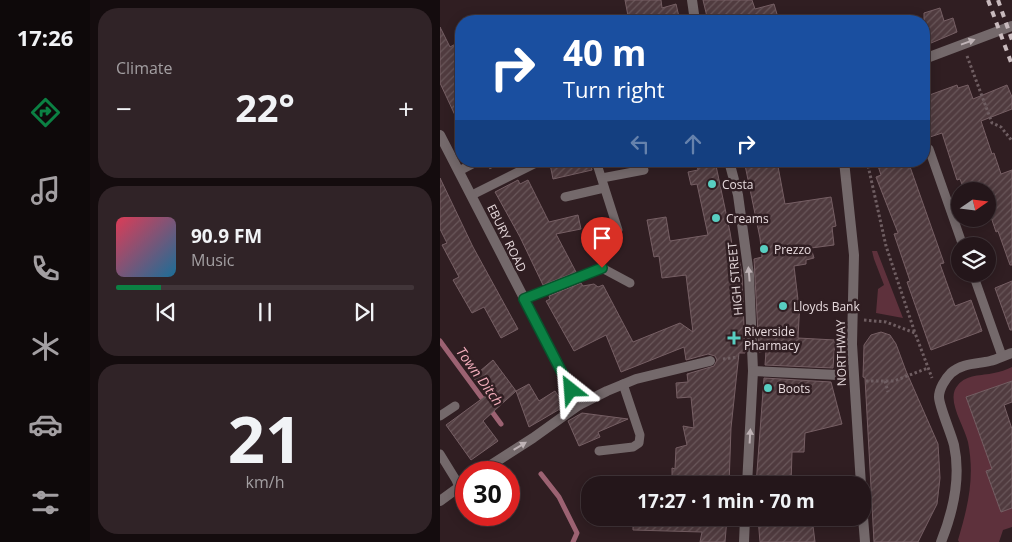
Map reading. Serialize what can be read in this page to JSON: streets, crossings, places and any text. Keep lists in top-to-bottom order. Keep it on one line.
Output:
{"streets":{"street":["EBURY ROAD","HIGH STREET","NORTHWAY"]},"one_way":["HIGH STREET"],"water":["Town Ditch"],"places":{"other":["Costa","Creams","Prezzo","Lloyds Bank","Boots"],"health":["Riverside Pharmacy"]},"north":"right","page":{"tabs":"17:26","tile":["Climate",["21","km/h"]],"turn":["40 m","Turn right"],"heat":["−","22°","+"],"song":["90.9 FM","Music"],"limit":"30","trip":"17:27 · 1 min · 70 m"}}
